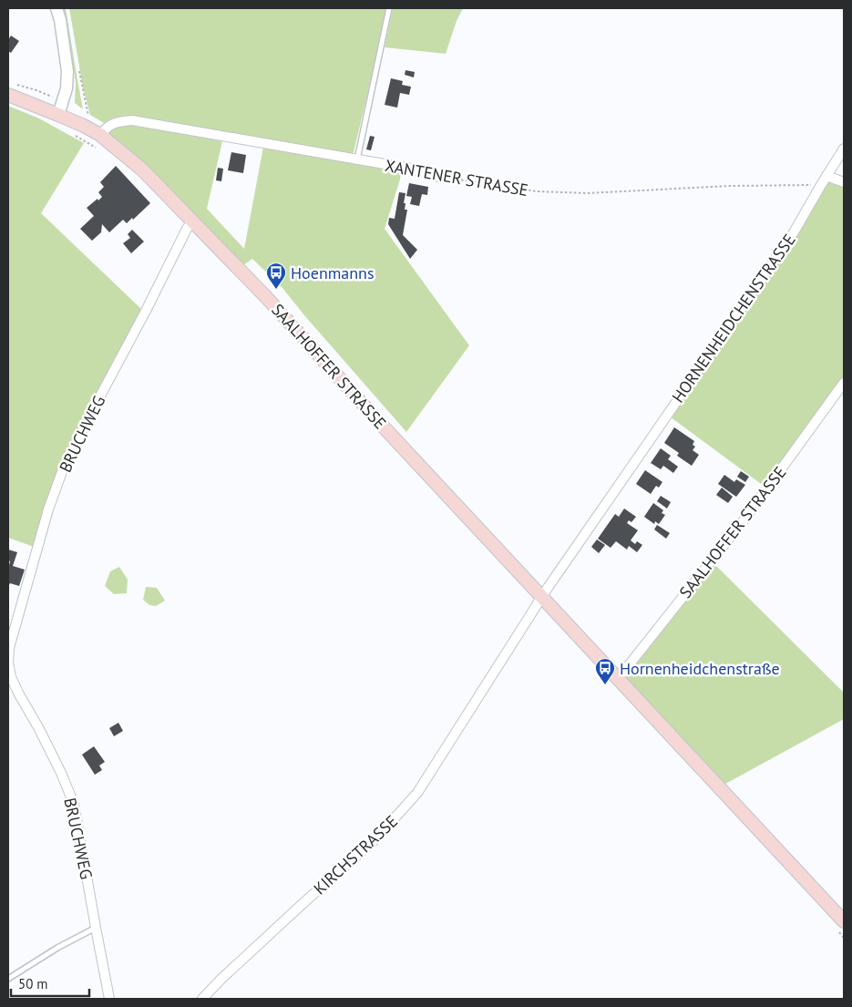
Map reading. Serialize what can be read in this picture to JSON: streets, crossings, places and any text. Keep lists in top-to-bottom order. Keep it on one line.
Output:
{"streets":{"main road":["SAALHOFFER STRASSE"],"street":["XANTENER STRASSE","HORNENHEIDCHENSTRASSE","BRUCHWEG","KIRCHSTRASSE"]},"crossings":[["XANTENER STRASSE","HORNENHEIDCHENSTRASSE"],["XANTENER STRASSE","SAALHOFFER STRASSE"],["HORNENHEIDCHENSTRASSE","SAALHOFFER STRASSE"],["HORNENHEIDCHENSTRASSE","KIRCHSTRASSE"],["SAALHOFFER STRASSE","BRUCHWEG"],["SAALHOFFER STRASSE","KIRCHSTRASSE"]],"places":{"bus stop":["Hoenmanns","Hornenheidchenstraße"]},"scale_bar":"50 m"}
